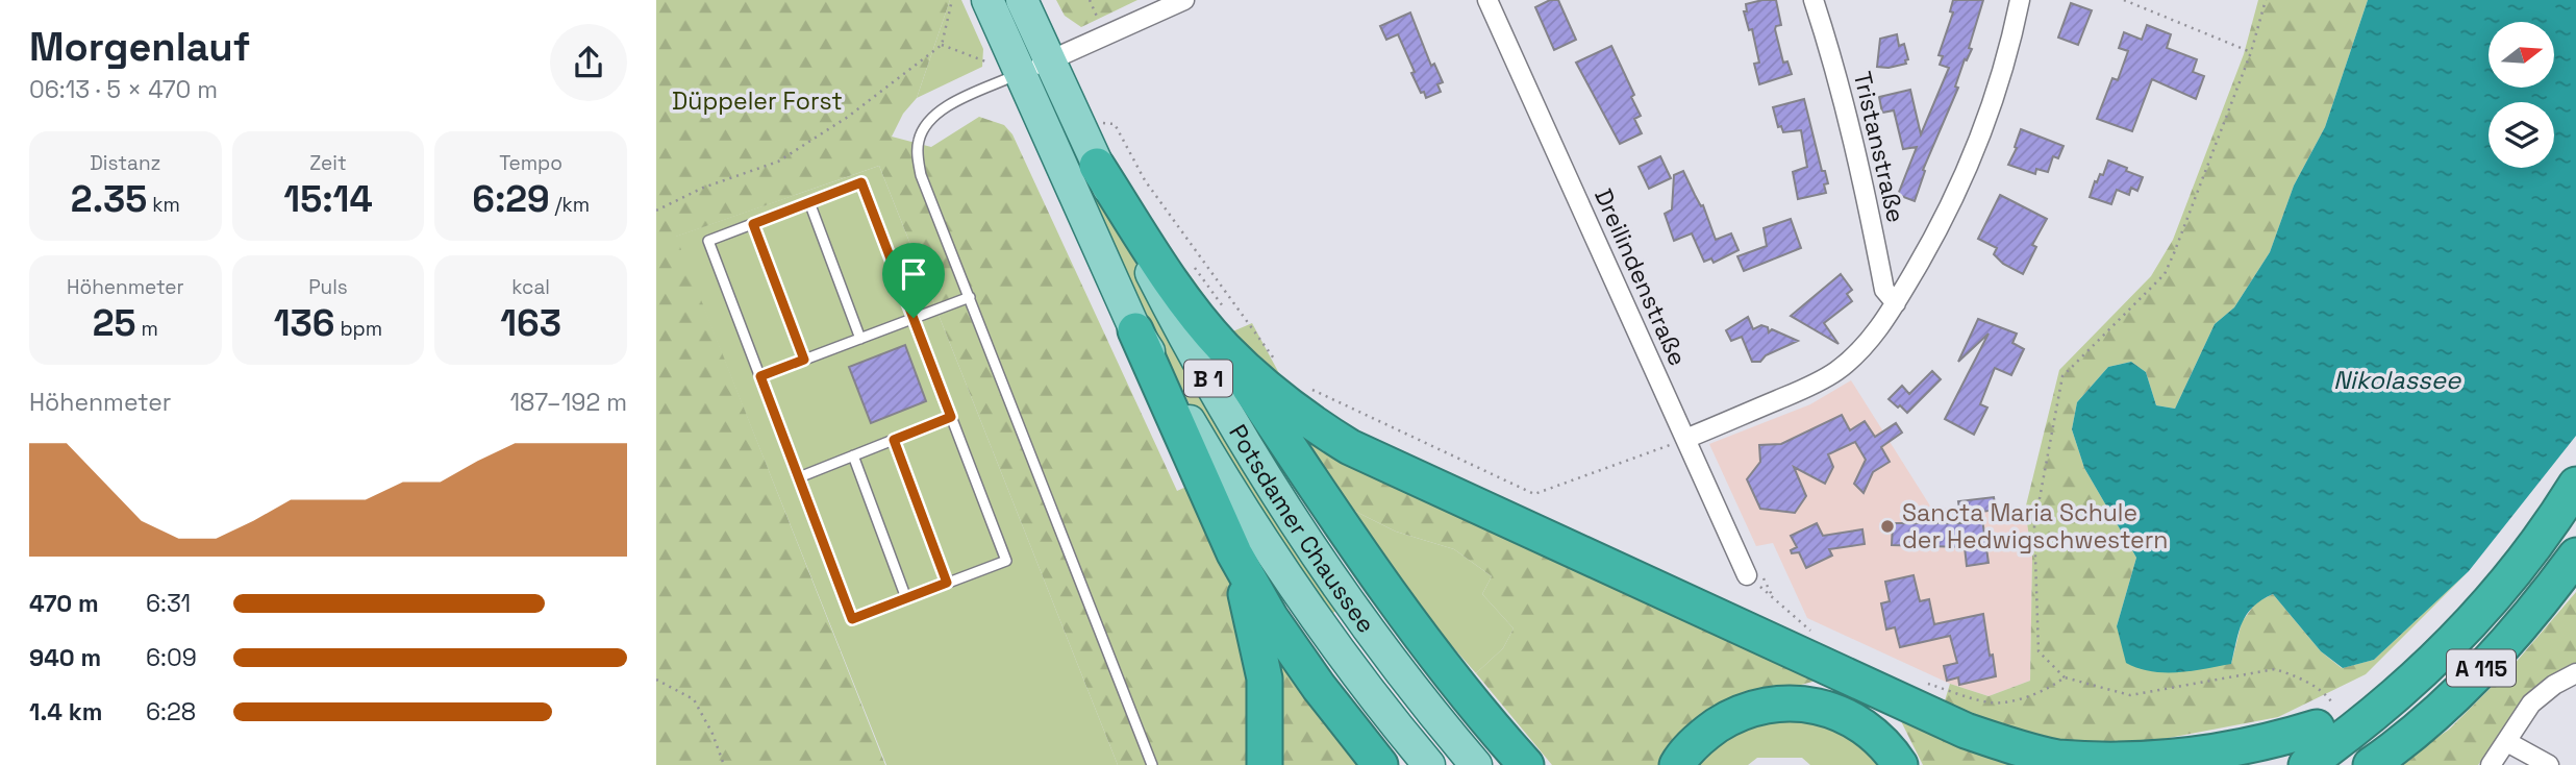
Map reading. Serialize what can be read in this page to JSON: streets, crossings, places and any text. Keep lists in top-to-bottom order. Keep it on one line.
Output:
{"streets":{"highway":["A 115"],"main road":["B 1","Potsdamer Chaussee"],"street":["Tristanstraße","Dreilindenstraße"]},"water":["Nikolassee"],"parks":["Düppeler Forst"],"places":["Sancta Maria Schule der Hedwigschwestern"],"north":"right","page":{"heading":["Morgenlauf","06:13 · 5 × 470 m"],"stats":[["Distanz","2.35 km"],["Zeit","15:14"],["Tempo","6:29 /km"],["Höhenmeter","25 m"],["Puls","136 bpm"],["kcal","163"]],"chart":["Höhenmeter","187–192 m"],"list":[{"name":"470 m","note":"6:31"},{"name":"940 m","note":"6:09"},{"name":"1.4 km","note":"6:28"}]}}
